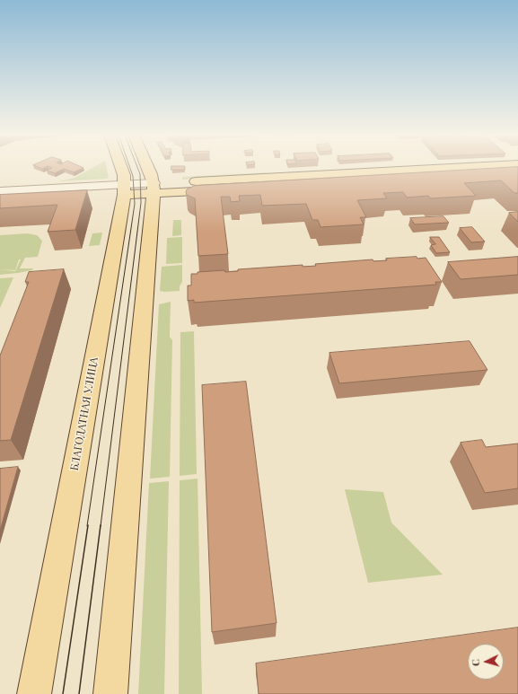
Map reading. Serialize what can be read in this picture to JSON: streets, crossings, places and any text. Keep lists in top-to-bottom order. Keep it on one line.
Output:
{"streets":{"main road":["БЛАГОДАТНАЯ УЛИЦА"]},"north":"left"}
